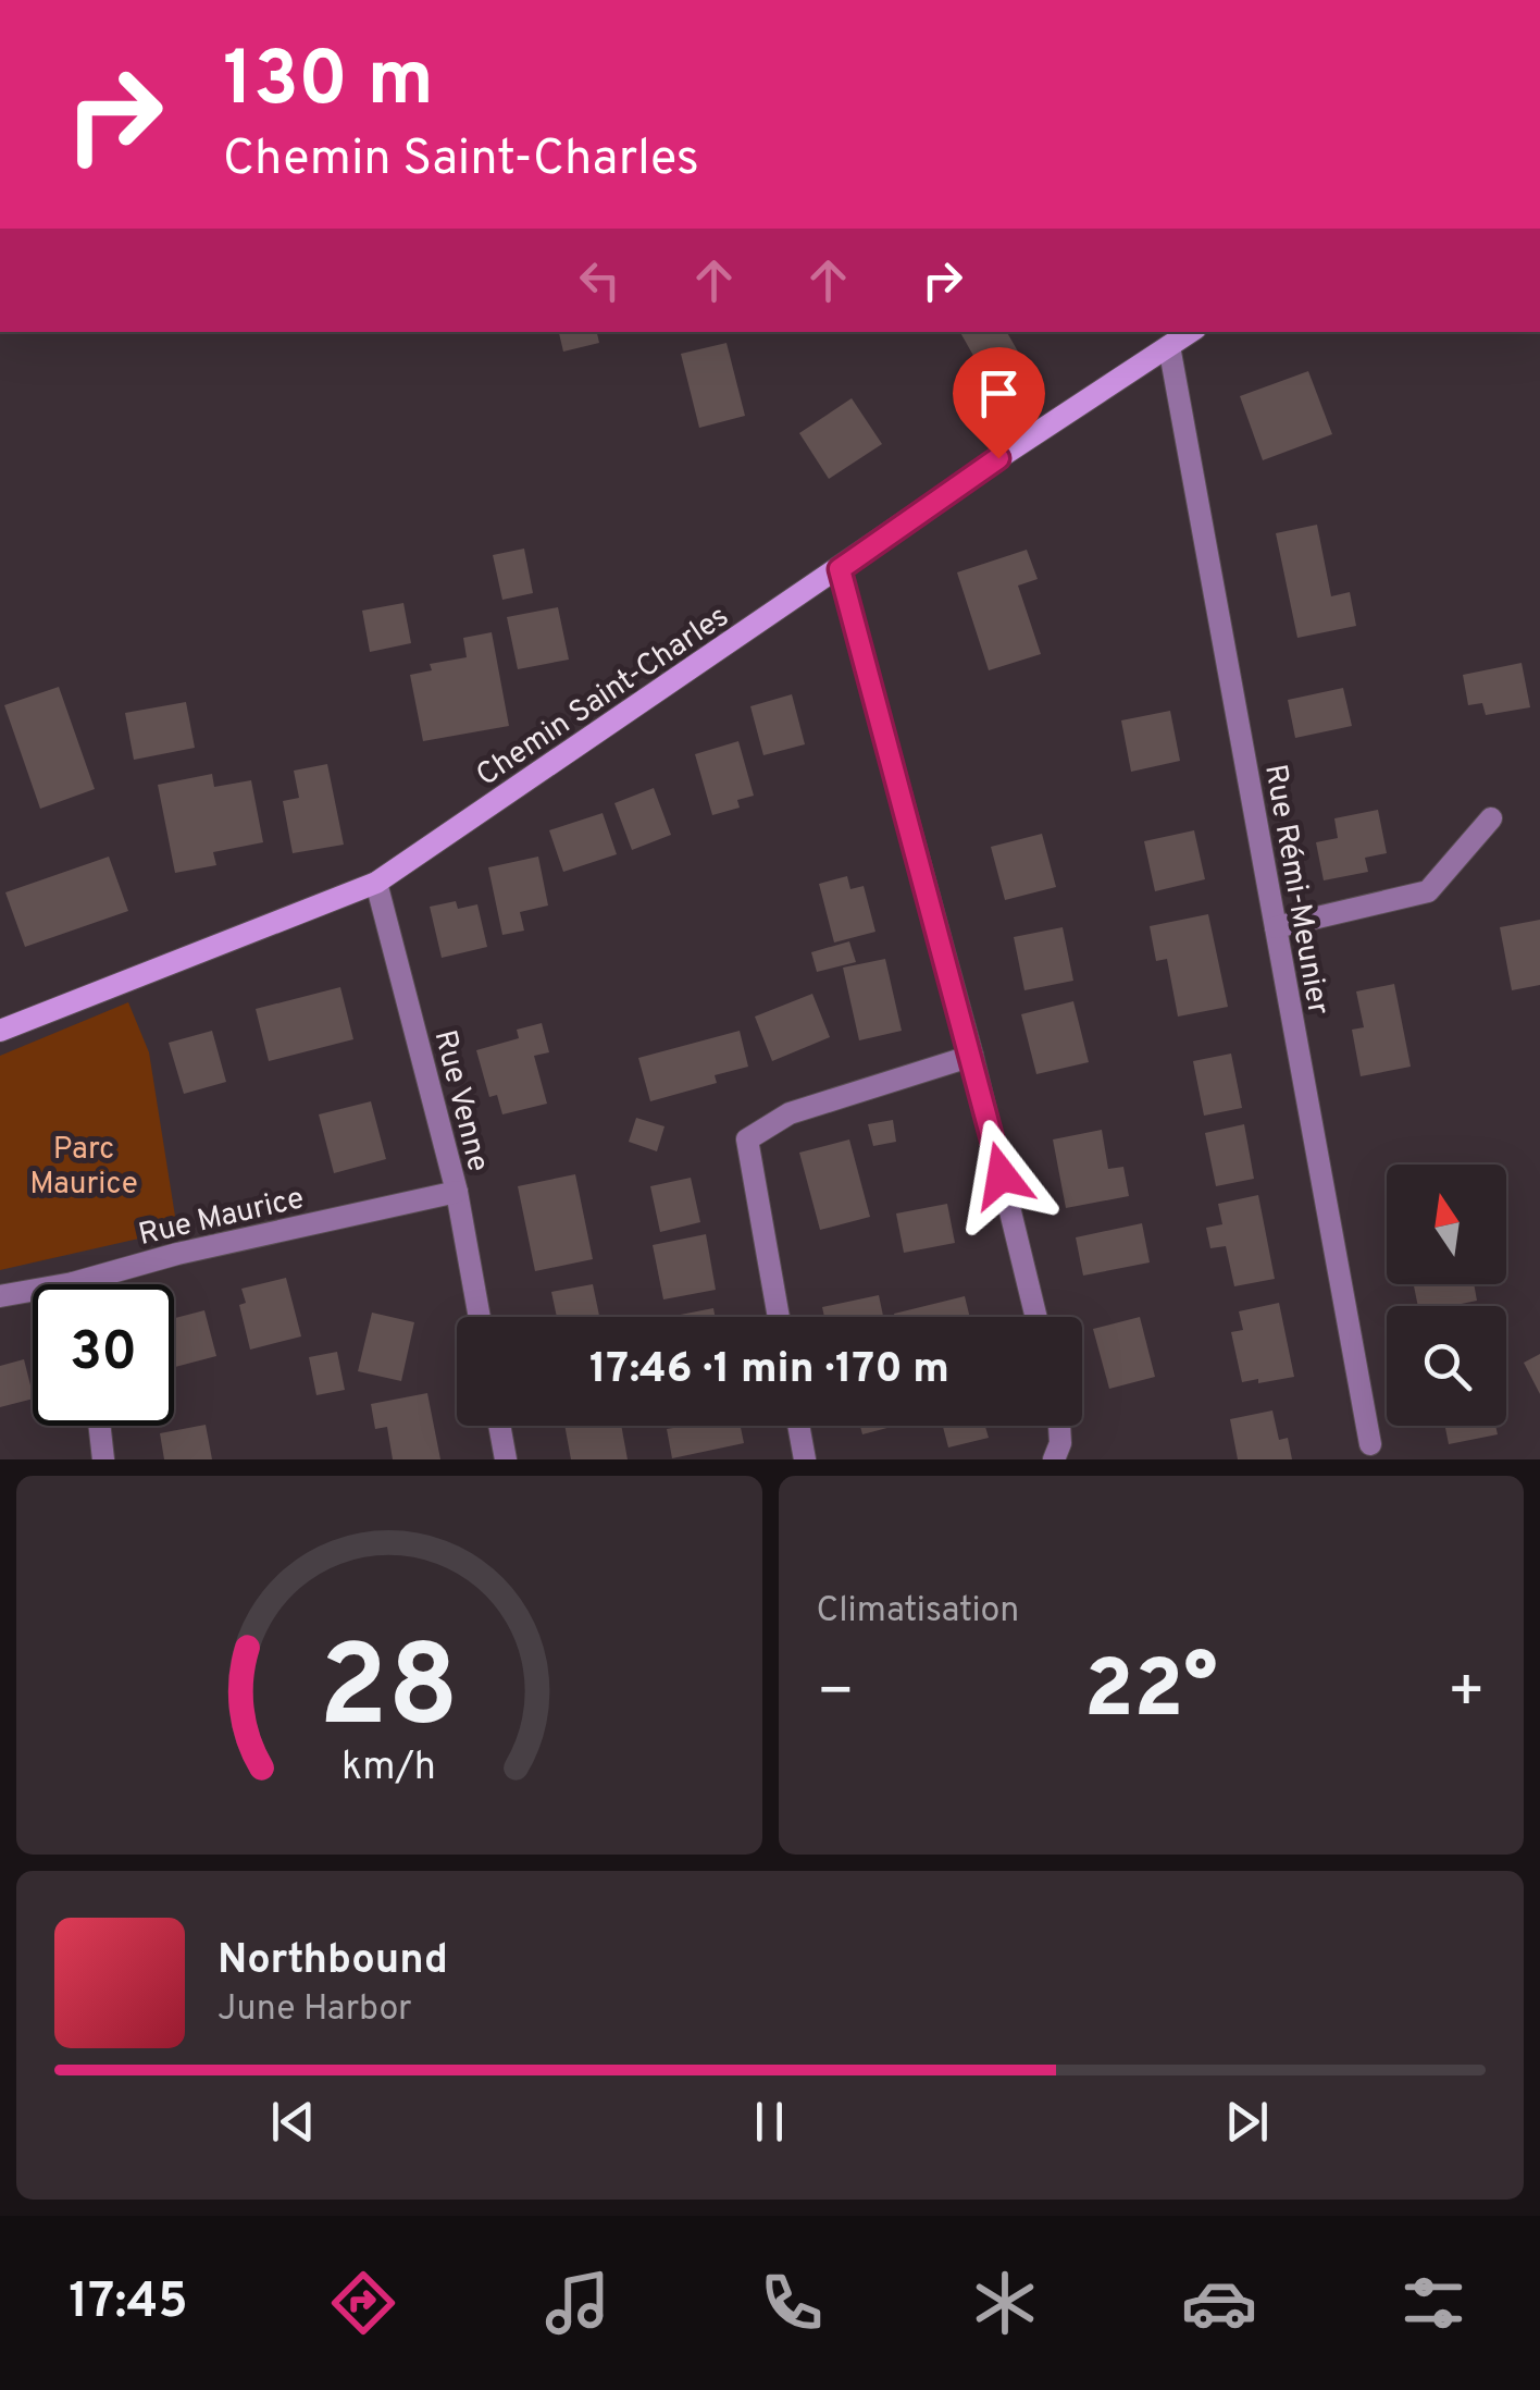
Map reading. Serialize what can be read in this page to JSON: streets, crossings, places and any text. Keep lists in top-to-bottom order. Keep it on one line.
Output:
{"streets":{"main road":["Chemin Saint-Charles"],"street":["Rue Rémi-Meunier","Rue Venne","Rue Maurice"]},"crossings":[["Chemin Saint-Charles","Rue Rémi-Meunier"],["Chemin Saint-Charles","Rue Venne"],["Rue Venne","Rue Maurice"]],"parks":["Parc Maurice"],"north":"top","page":{"turn":["130 m","Chemin Saint-Charles"],"limit":"30","trip":"17:46 · 1 min · 170 m","tile":"Climatisation","heat":["−","22°","+"],"song":["Northbound","June Harbor"],"tabs":"17:45","gauge":["28","km/h"]}}
